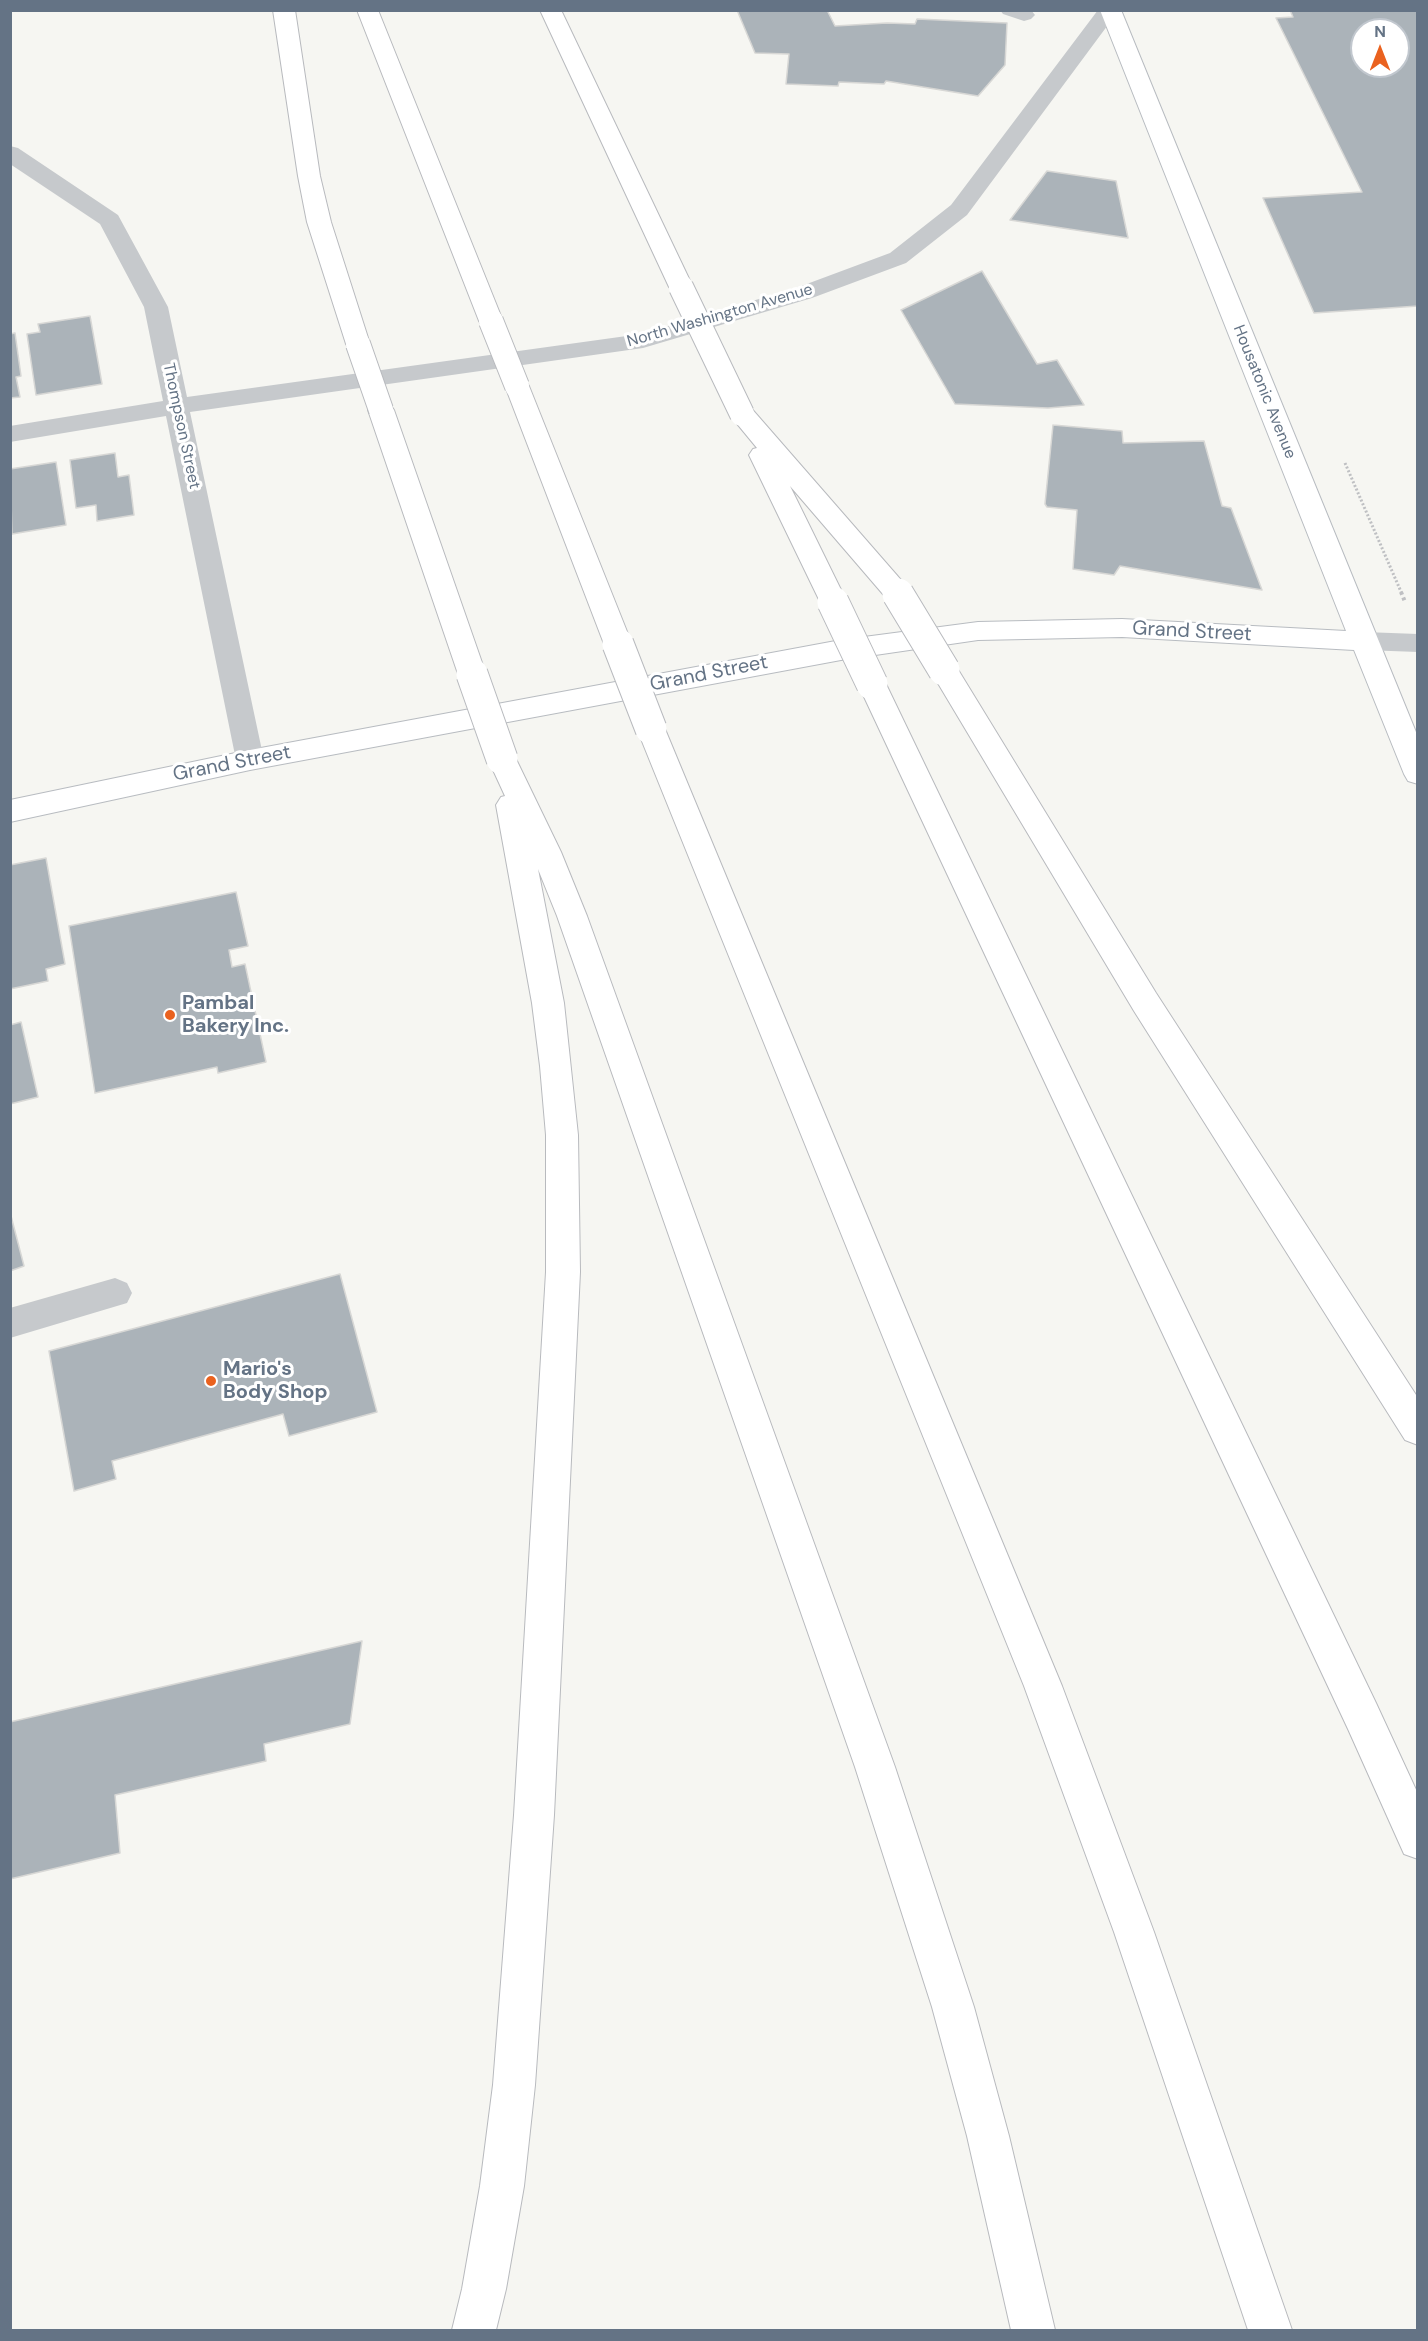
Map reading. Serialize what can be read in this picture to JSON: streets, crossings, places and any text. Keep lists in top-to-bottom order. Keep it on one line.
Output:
{"streets":{"main road":["Housatonic Avenue","Grand Street"],"street":["North Washington Avenue","Thompson Street"]},"crossings":[["North Washington Avenue","Housatonic Avenue"],["North Washington Avenue","Thompson Street"],["Housatonic Avenue","Grand Street"],["Thompson Street","Grand Street"]],"places":["Pambal Bakery Inc.","Mario's Body Shop"],"north":"top"}
